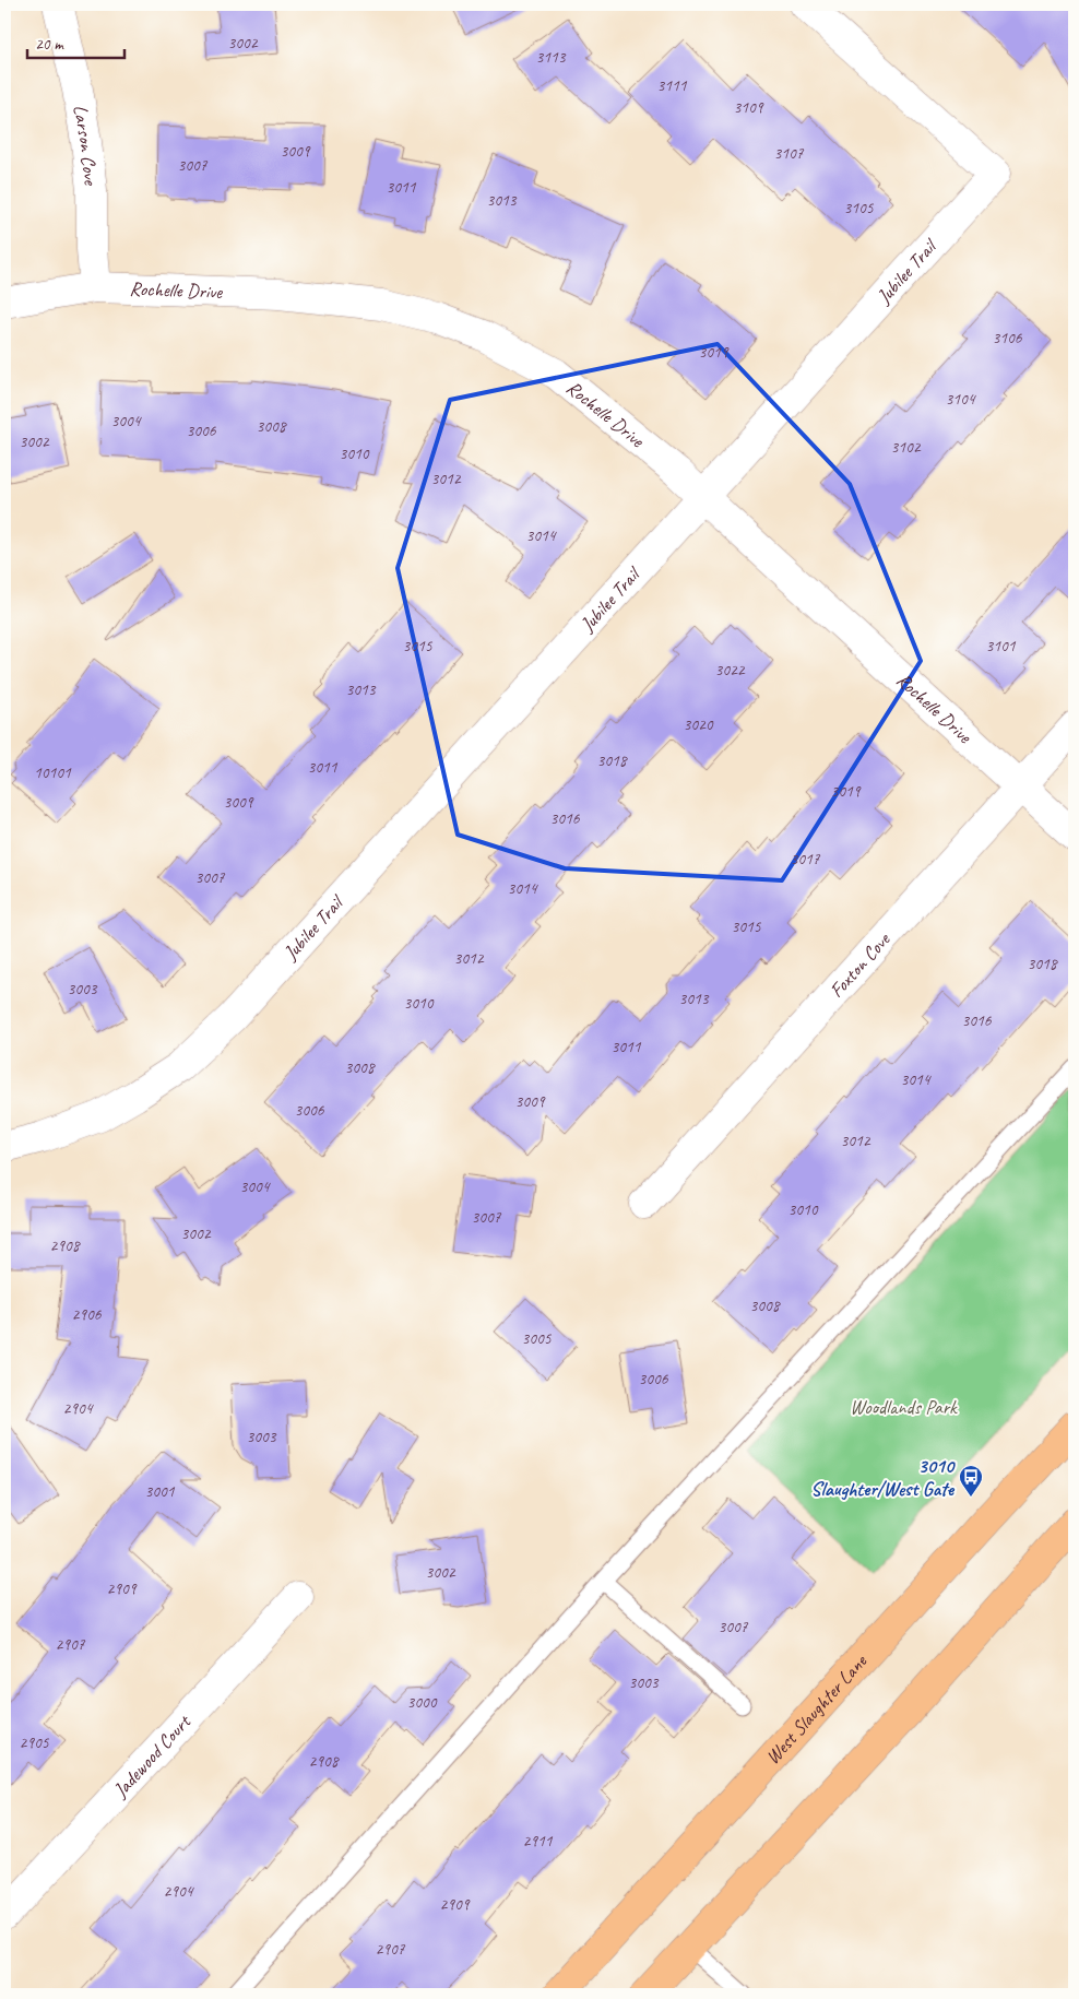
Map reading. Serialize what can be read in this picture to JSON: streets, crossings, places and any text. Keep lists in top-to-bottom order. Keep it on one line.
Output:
{"streets":{"main road":["West Slaughter Lane"],"street":["Larson Cove","Jubilee Trail","Rochelle Drive","Foxton Cove","Jadewood Court"]},"crossings":[["Larson Cove","Rochelle Drive"],["Jubilee Trail","Rochelle Drive"],["Rochelle Drive","Foxton Cove"]],"parks":["Woodlands Park"],"places":{"bus stop":["3010 Slaughter/West Gate"]},"house_numbers":["3002","3113","3111","3109","3009","3107","3007","3011","3013","3105","3106","3019","3104","3004","3008","3006","3002","3102","3010","3012","3014","3015","3101","3022","3013","3020","3018","3011","10101","3019","3009","3016","3017","3007","3014","3015","3012","3018","3003","3013","3010","3016","3011","3008","3014","3009","3006","3012","3004","3010","3007","3002","2908","3008","2906","3005","3006","2904","3003","3001","3002","2909","3007","2907","3003","3000","2905","2908","2911","2904","2909","2907"],"scale_bar":"20 m"}
